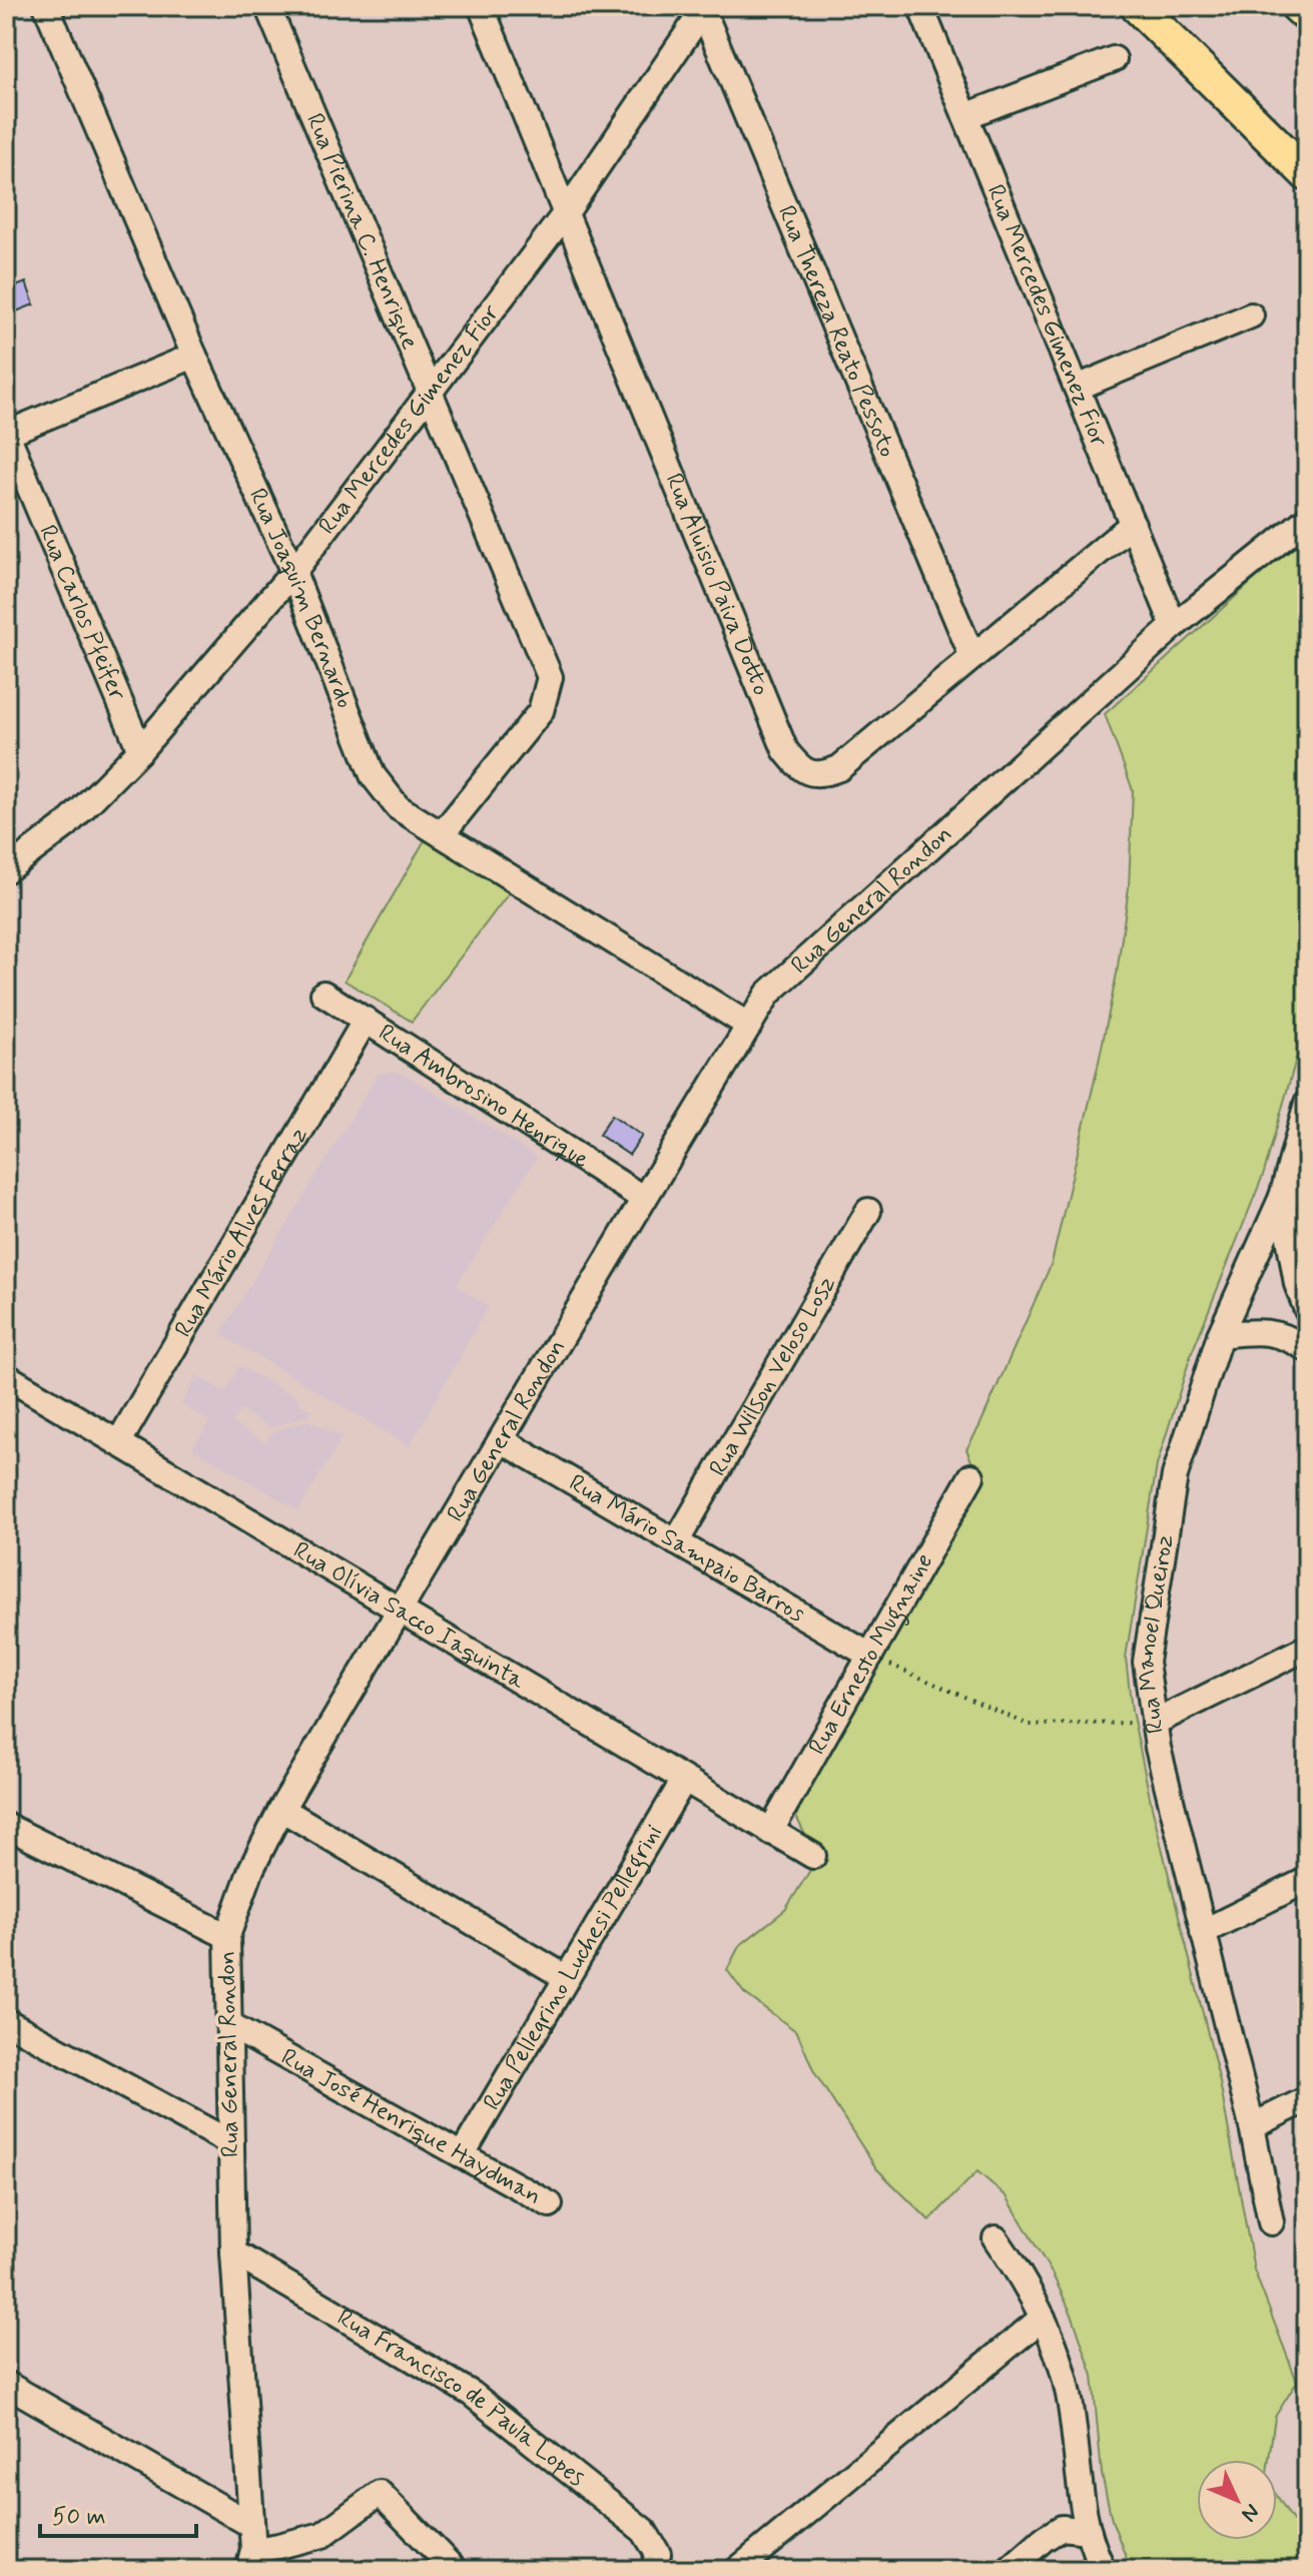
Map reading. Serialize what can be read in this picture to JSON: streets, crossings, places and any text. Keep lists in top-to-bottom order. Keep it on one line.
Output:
{"streets":{"street":["Rua Pierina C. Henrique","Rua Mercedes Gimenez Fior","Rua Thereza Reato Pessoto","Rua Aluisio Paiva Dotto","Rua Joaquim Bernardo","Rua Carlos Pfeifer","Rua General Rondon","Rua Ambrosino Henrique","Rua Mário Alves Ferraz","Rua Wilson Veloso Losz","Rua Mário Sampaio Barros","Rua Olívia Sacco Iaquinta","Rua Manoel Queiroz","Rua Ernesto Mugnaine","Rua Pellegrino Luchesi Pellegrini","Rua José Henrique Haydman","Rua Francisco de Paula Lopes"]},"crossings":[["Rua Pierina C. Henrique","Rua Mercedes Gimenez Fior"],["Rua Pierina C. Henrique","Rua Joaquim Bernardo"],["Rua Mercedes Gimenez Fior","Rua Thereza Reato Pessoto"],["Rua Mercedes Gimenez Fior","Rua Aluisio Paiva Dotto"],["Rua Mercedes Gimenez Fior","Rua Joaquim Bernardo"],["Rua Mercedes Gimenez Fior","Rua Carlos Pfeifer"],["Rua Mercedes Gimenez Fior","Rua General Rondon"],["Rua Thereza Reato Pessoto","Rua Aluisio Paiva Dotto"],["Rua Joaquim Bernardo","Rua General Rondon"],["Rua General Rondon","Rua Ambrosino Henrique"],["Rua General Rondon","Rua Mário Sampaio Barros"],["Rua General Rondon","Rua Olívia Sacco Iaquinta"],["Rua General Rondon","Rua José Henrique Haydman"],["Rua General Rondon","Rua Francisco de Paula Lopes"],["Rua Ambrosino Henrique","Rua Mário Alves Ferraz"],["Rua Mário Alves Ferraz","Rua Olívia Sacco Iaquinta"],["Rua Wilson Veloso Losz","Rua Mário Sampaio Barros"],["Rua Mário Sampaio Barros","Rua Ernesto Mugnaine"],["Rua Olívia Sacco Iaquinta","Rua Ernesto Mugnaine"],["Rua Olívia Sacco Iaquinta","Rua Pellegrino Luchesi Pellegrini"],["Rua Pellegrino Luchesi Pellegrini","Rua José Henrique Haydman"]],"scale_bar":"50 m","north":"bottom right"}
